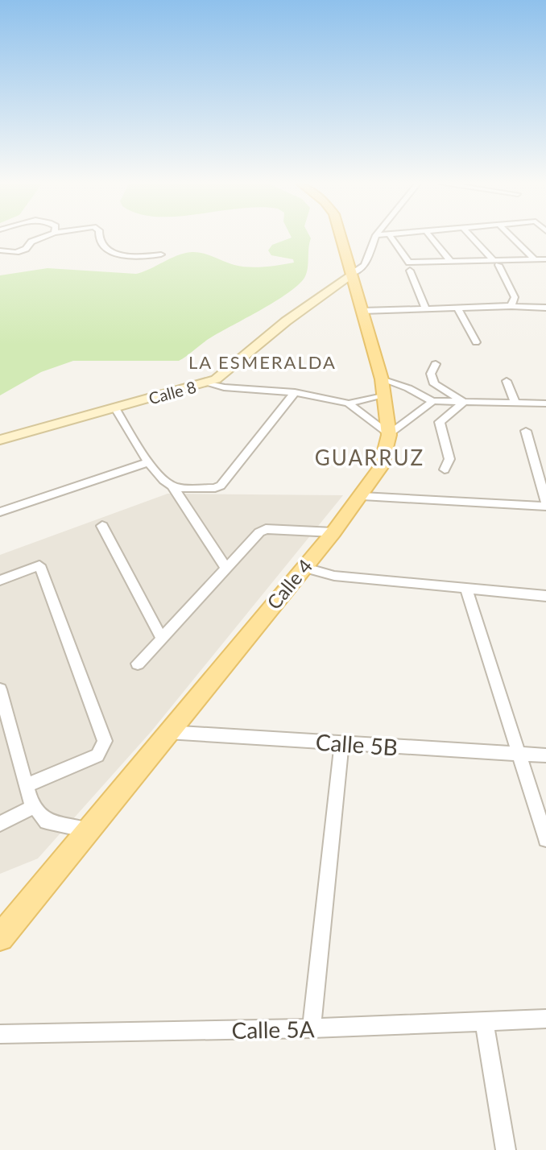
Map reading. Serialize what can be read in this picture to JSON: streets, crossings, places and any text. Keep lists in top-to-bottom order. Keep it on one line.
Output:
{"streets":{"main road":["Calle 8","Calle 4"],"street":["Calle 5B","Calle 5A"]},"crossings":[["Calle 8","Calle 4"],["Calle 4","Calle 5B"]],"districts":["LA ESMERALDA","GUARRUZ"]}
